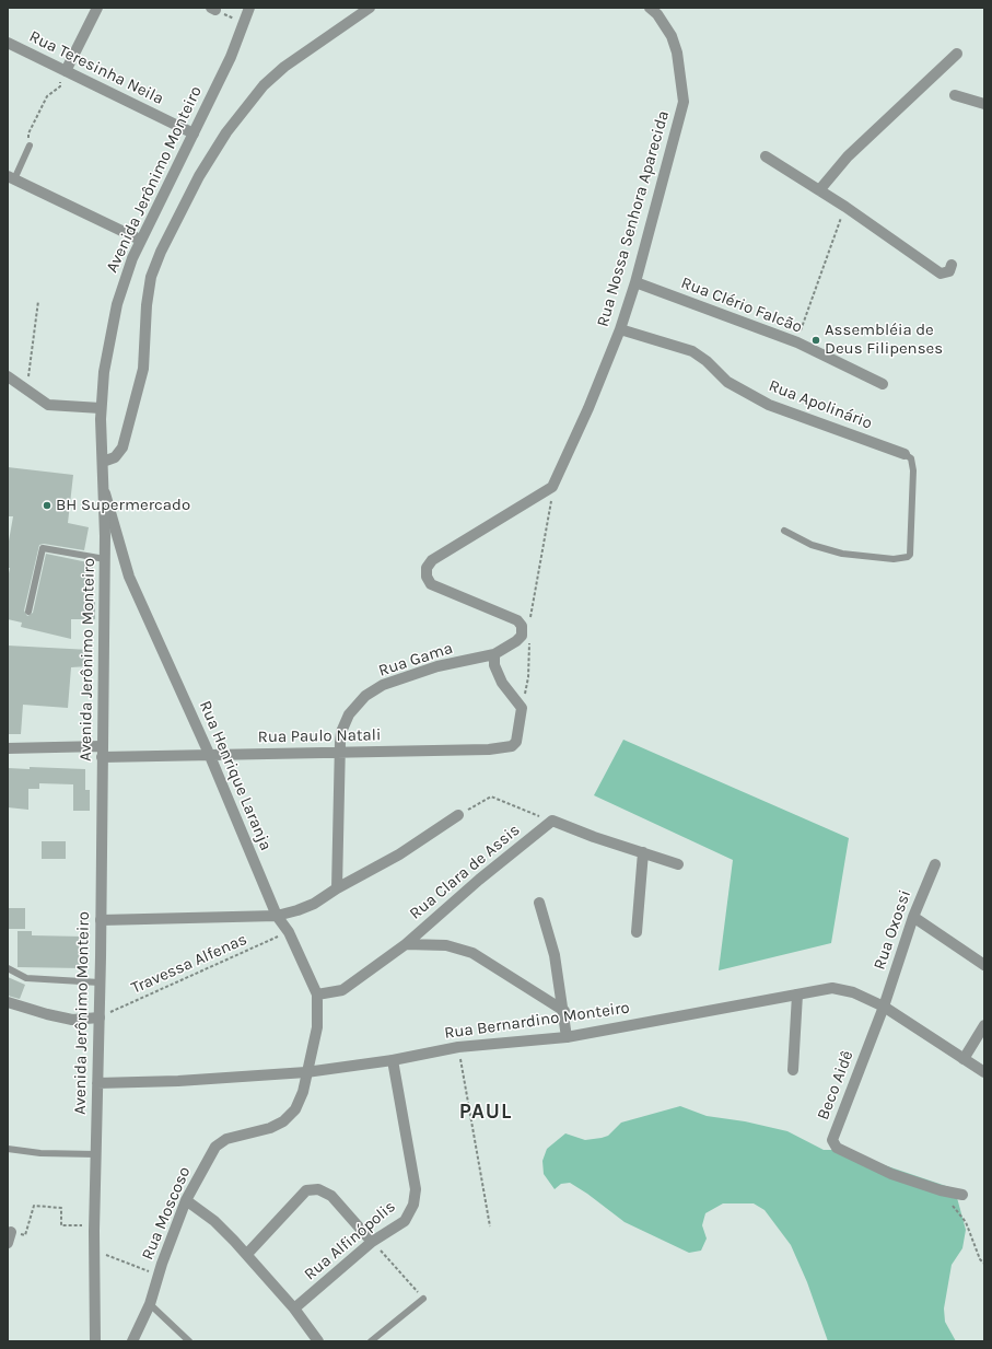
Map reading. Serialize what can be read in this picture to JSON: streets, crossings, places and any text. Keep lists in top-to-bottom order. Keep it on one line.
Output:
{"streets":{"street":["Rua Teresinha Neila","Avenida Jerônimo Monteiro","Rua Nossa Senhora Aparecida","Rua Clério Falcão","Rua Apolinário","Rua Gama","Rua Paulo Natali","Rua Henrique Laranja","Rua Clara de Assis","Rua Oxossi","Rua Bernardino Monteiro","Beco Aidê","Rua Moscoso","Rua Alfinópolis"],"path":["Travessa Alfenas"]},"crossings":[["Rua Teresinha Neila","Avenida Jerônimo Monteiro"],["Avenida Jerônimo Monteiro","Rua Paulo Natali"],["Avenida Jerônimo Monteiro","Rua Henrique Laranja"],["Avenida Jerônimo Monteiro","Travessa Alfenas"],["Avenida Jerônimo Monteiro","Rua Bernardino Monteiro"],["Rua Nossa Senhora Aparecida","Rua Clério Falcão"],["Rua Nossa Senhora Aparecida","Rua Apolinário"],["Rua Gama","Rua Paulo Natali"],["Rua Paulo Natali","Rua Henrique Laranja"],["Rua Henrique Laranja","Rua Clara de Assis"],["Rua Henrique Laranja","Travessa Alfenas"],["Rua Henrique Laranja","Rua Bernardino Monteiro"],["Rua Henrique Laranja","Rua Moscoso"],["Rua Oxossi","Rua Bernardino Monteiro"],["Rua Oxossi","Beco Aidê"],["Rua Bernardino Monteiro","Beco Aidê"],["Rua Bernardino Monteiro","Rua Moscoso"],["Rua Bernardino Monteiro","Rua Alfinópolis"]],"districts":["PAUL"],"places":["Assembléia de Deus Filipenses","BH Supermercado"]}
